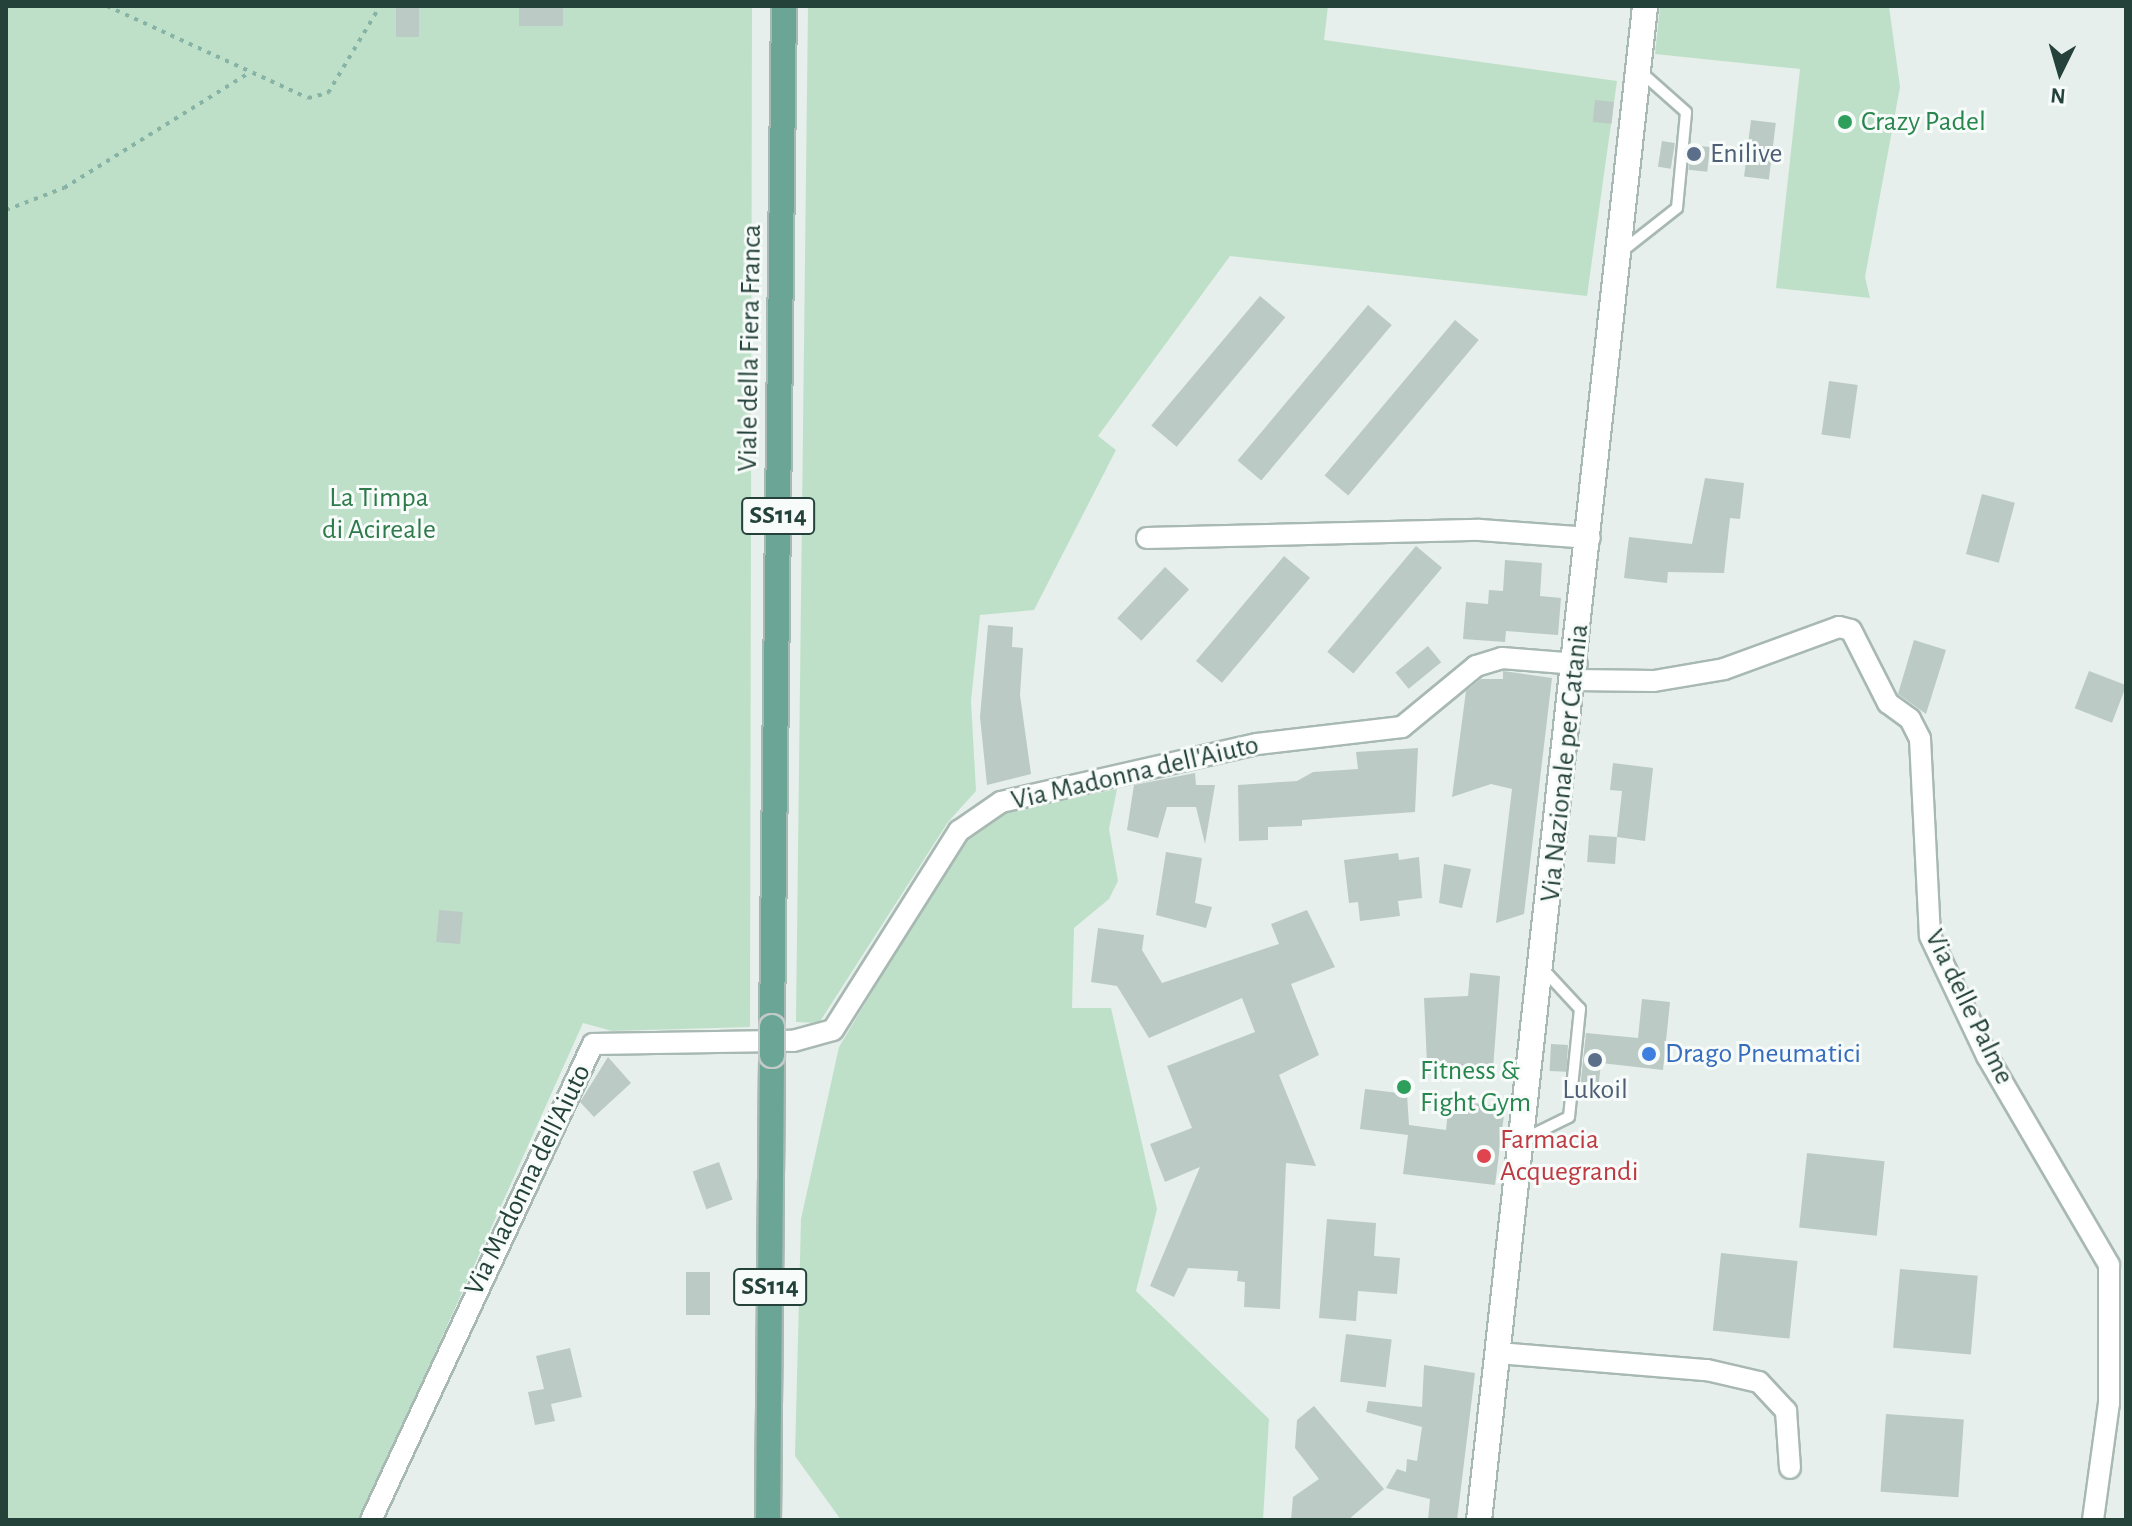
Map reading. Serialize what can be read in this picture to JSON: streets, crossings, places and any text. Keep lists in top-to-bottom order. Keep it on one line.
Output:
{"streets":{"main road":["Viale della Fiera Franca","SS114","Via Nazionale per Catania"],"street":["Via Madonna dell'Aiuto","Via delle Palme"]},"crossings":[["Via Nazionale per Catania","Via Madonna dell'Aiuto"],["Via Nazionale per Catania","Via delle Palme"],["Via Madonna dell'Aiuto","Via delle Palme"]],"parks":["La Timpa di Acireale"],"places":["Crazy Padel","Enilive","Drago Pneumatici","Lukoil","Fitness & Fight Gym","Farmacia Acquegrandi"],"north":"bottom"}
